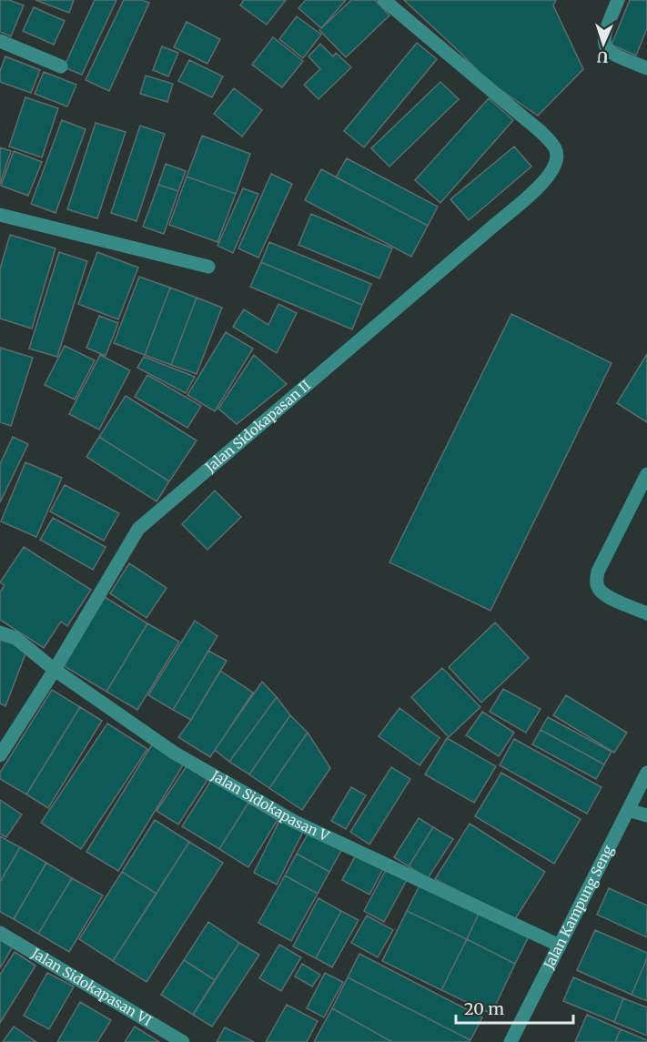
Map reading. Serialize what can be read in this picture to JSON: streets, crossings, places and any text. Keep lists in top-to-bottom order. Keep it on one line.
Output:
{"streets":{"street":["Jalan Sidokapasan II","Jalan Sidokapasan V","Jalan Kampung Seng","Jalan Sidokapasan VI"]},"crossings":[["Jalan Sidokapasan II","Jalan Sidokapasan V"],["Jalan Sidokapasan V","Jalan Kampung Seng"]],"scale_bar":"20 m","north":"bottom"}
